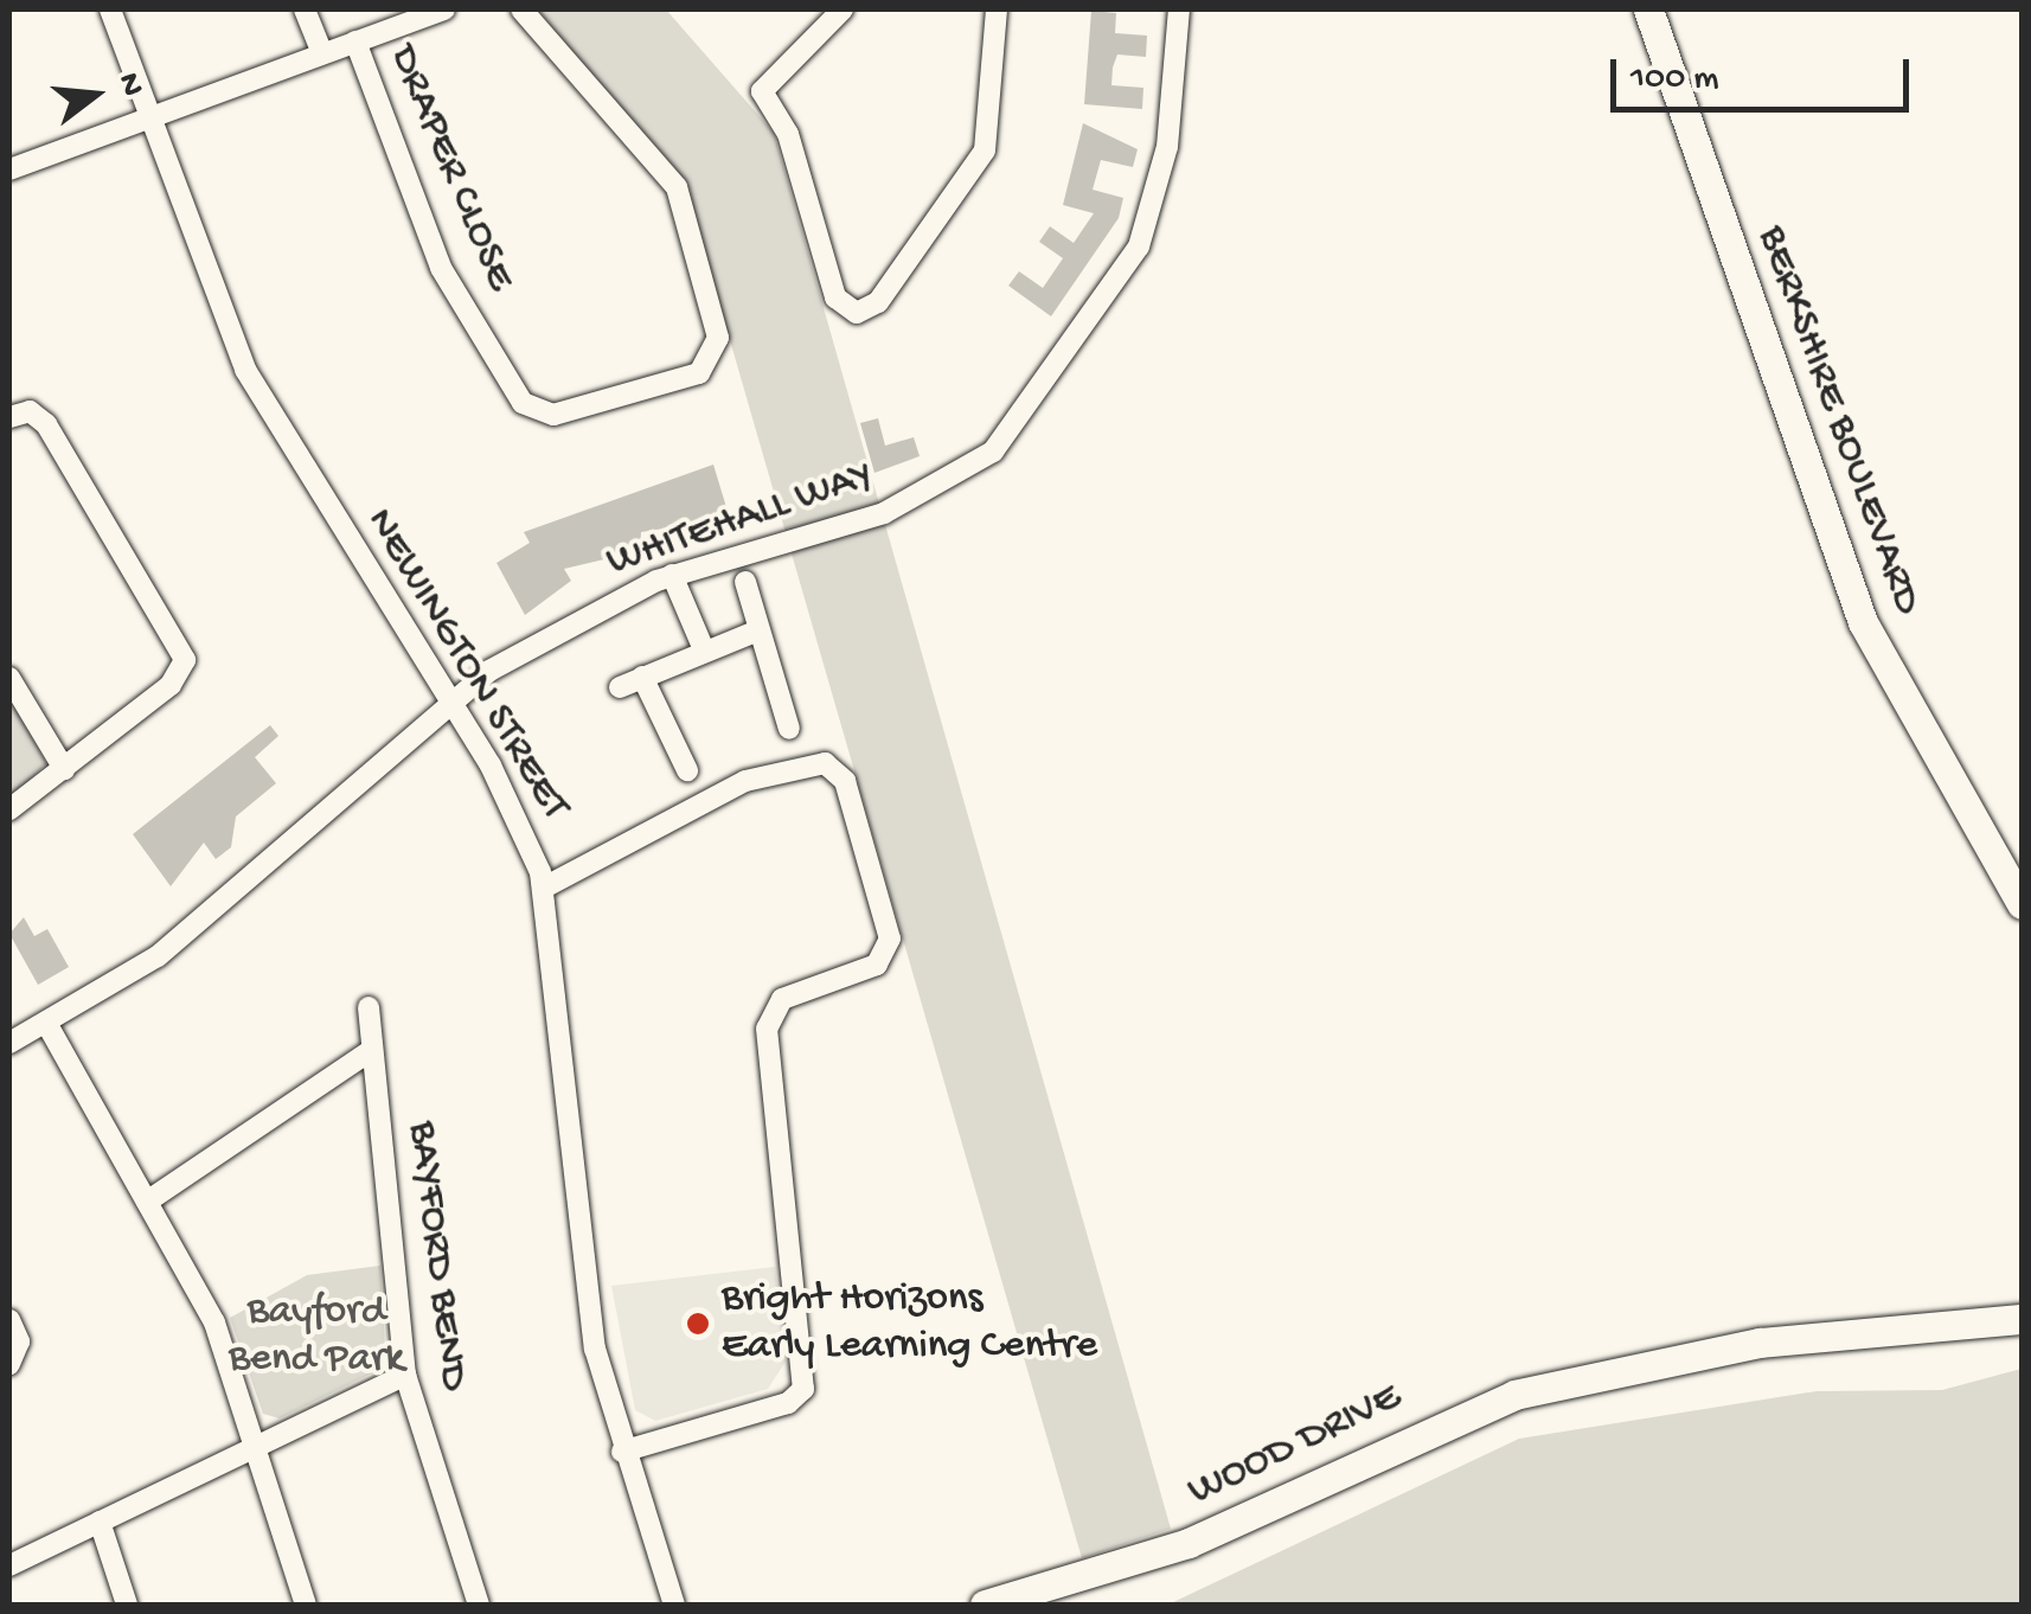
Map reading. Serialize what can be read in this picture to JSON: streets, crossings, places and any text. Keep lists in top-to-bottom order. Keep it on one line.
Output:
{"streets":{"street":["DRAPER CLOSE","BERKSHIRE BOULEVARD","WHITEHALL WAY","NEWINGTON STREET","BAYFORD BEND","WOOD DRIVE"]},"crossings":[["DRAPER CLOSE","NEWINGTON STREET"],["WHITEHALL WAY","NEWINGTON STREET"]],"parks":["Bayford Bend Park"],"places":["Bright Horizons Early Learning Centre"],"scale_bar":"100 m","north":"right"}
